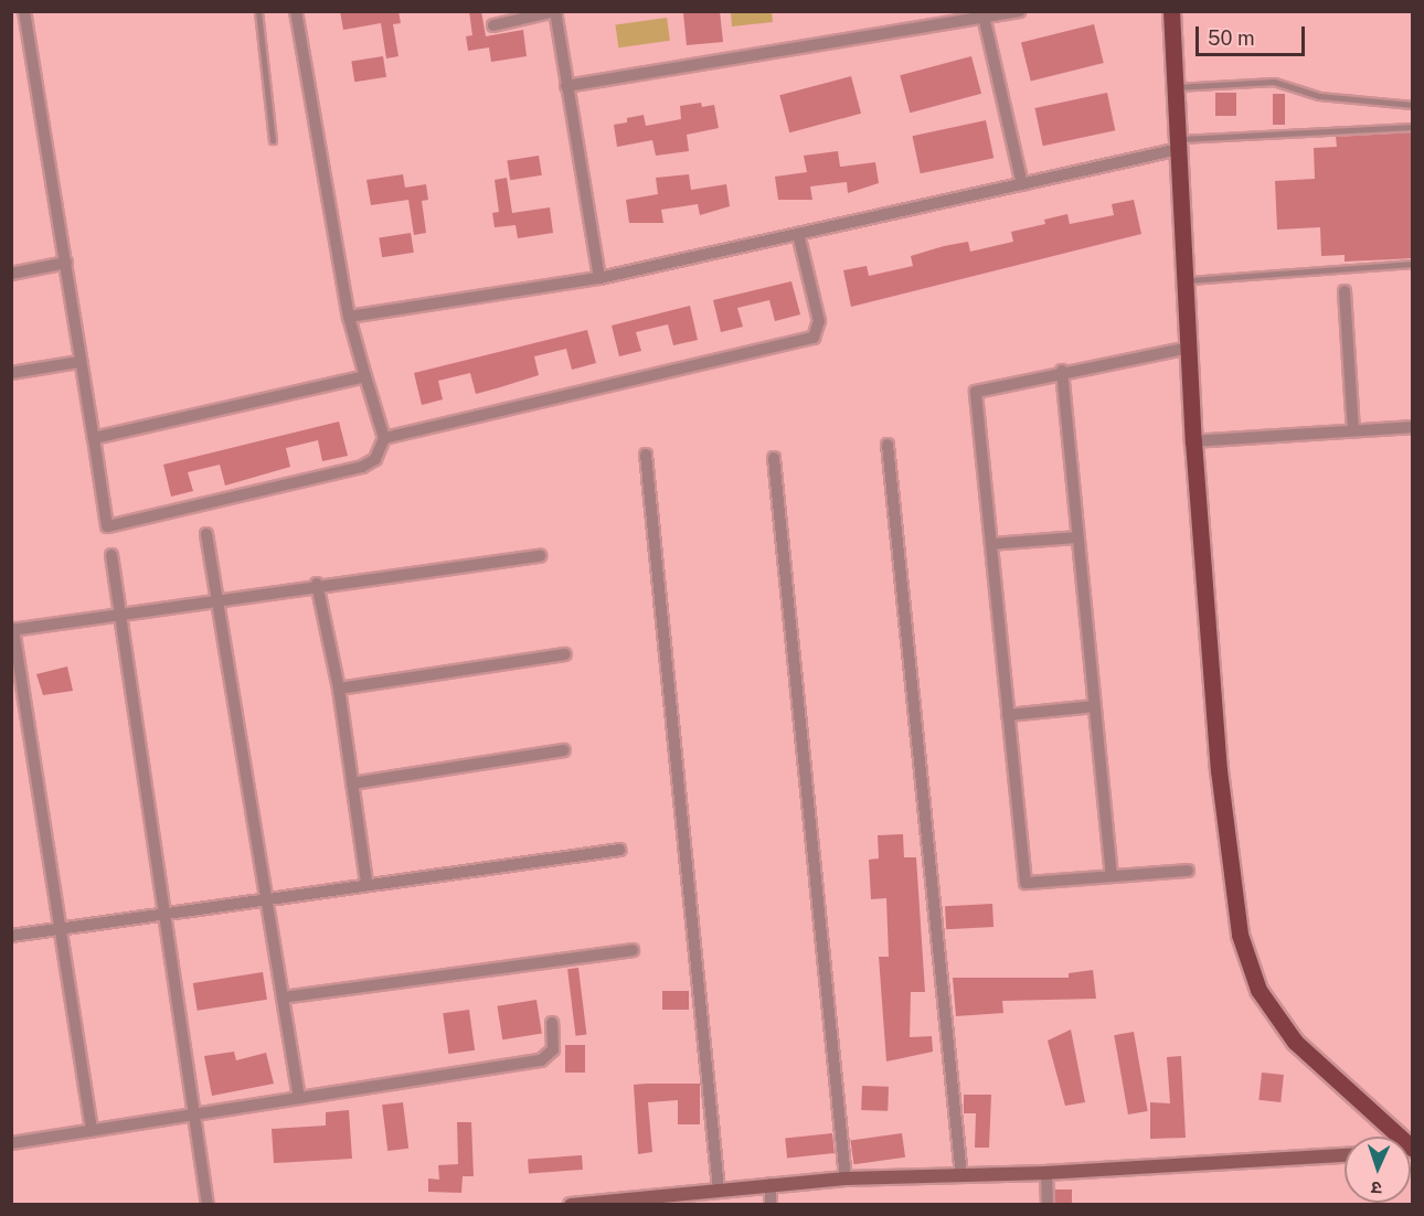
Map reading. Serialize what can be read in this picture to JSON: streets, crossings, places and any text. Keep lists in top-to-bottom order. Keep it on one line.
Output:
{"scale_bar":"50 m","north":"bottom"}
